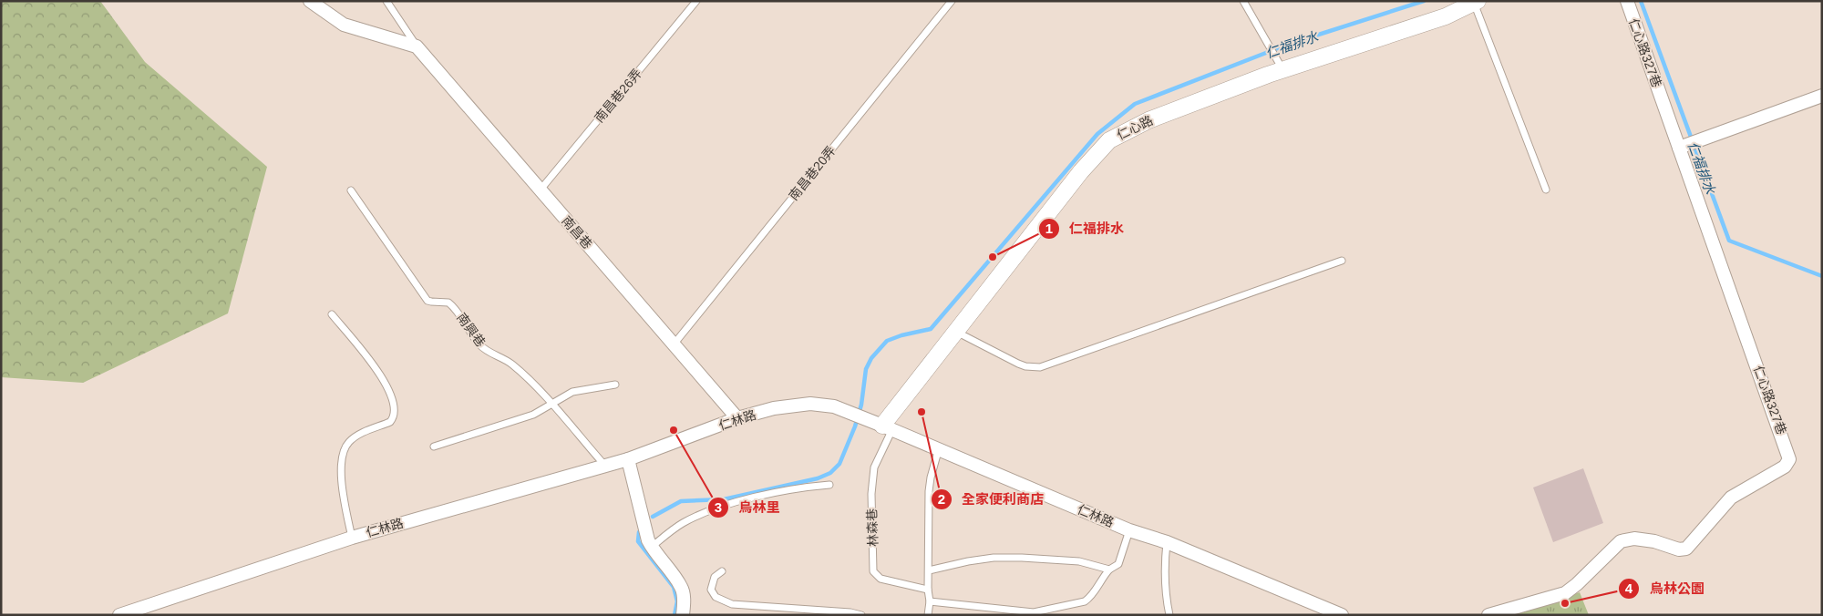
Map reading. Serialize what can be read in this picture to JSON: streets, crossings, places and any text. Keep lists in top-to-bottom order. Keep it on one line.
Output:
{"streets":{"street":["仁心路327巷","仁心路","南昌巷","仁林路"],"lane":["南昌巷26弄","南昌巷20弄","南興巷","林森巷"]},"crossings":[["南昌巷26弄","南昌巷"],["仁心路","仁林路"],["仁心路","林森巷"],["南昌巷20弄","南昌巷"],["南昌巷","仁林路"],["南興巷","仁林路"],["仁林路","林森巷"]],"water":["仁福排水"],"places":["仁福排水","全家便利商店","烏林里","烏林公園"]}
